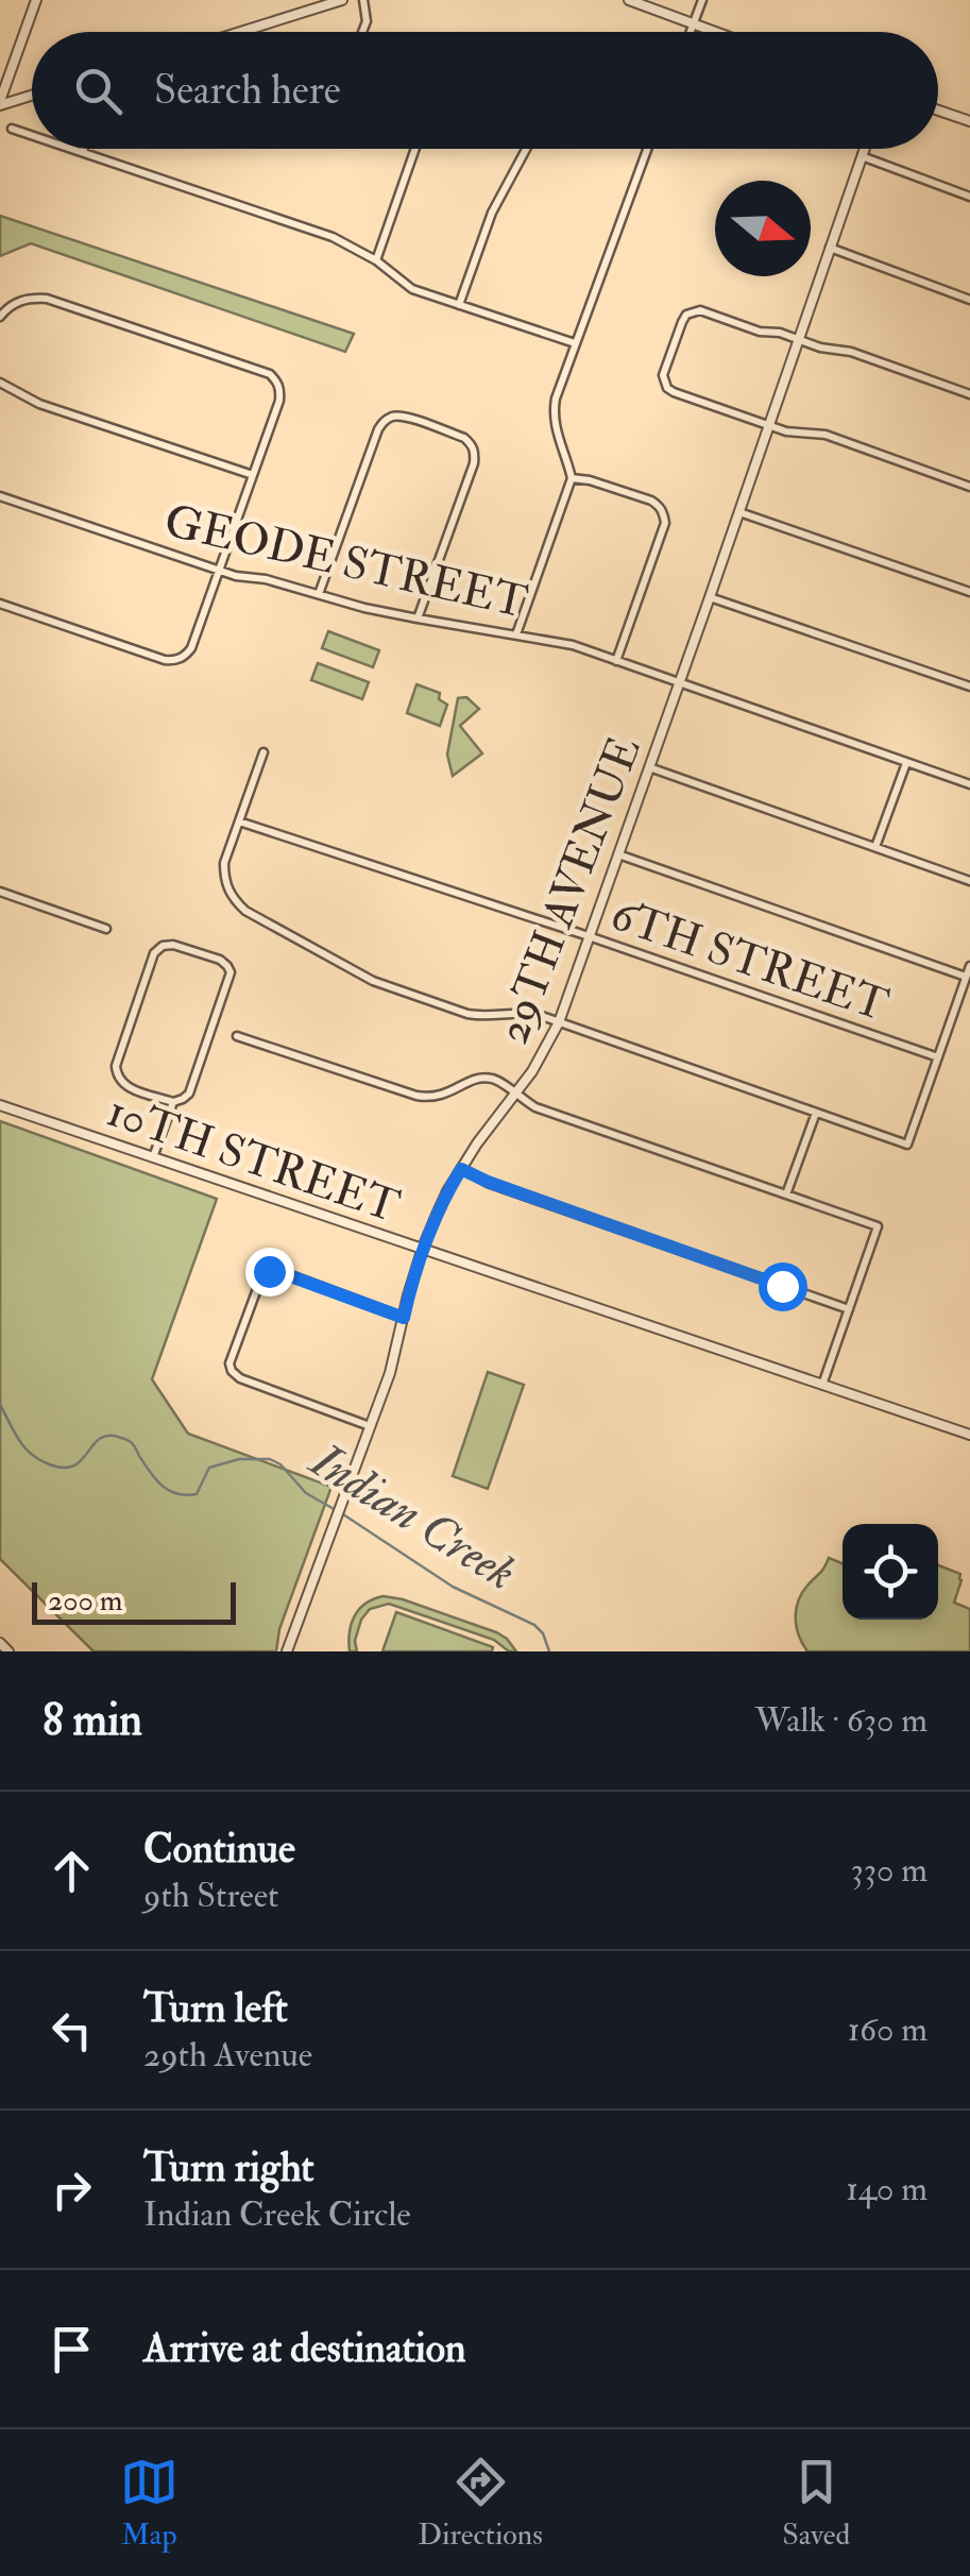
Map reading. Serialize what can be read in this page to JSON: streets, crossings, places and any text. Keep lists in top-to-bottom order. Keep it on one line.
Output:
{"streets":{"street":["GEODE STREET","29TH AVENUE","6TH STREET","10TH STREET"]},"crossings":[["GEODE STREET","29TH AVENUE"],["29TH AVENUE","6TH STREET"],["29TH AVENUE","10TH STREET"]],"water":["Indian Creek"],"scale_bar":"200 m","north":"right","page":{"search":"Search here","scale":"200 m","heading":["8 min","Walk · 630 m"],"list":[["Continue","9th Street","330 m"],["Turn left","29th Avenue","160 m"],["Turn right","Indian Creek Circle","140 m"],"Arrive at destination"],"nav":["Map","Directions","Saved"]}}
